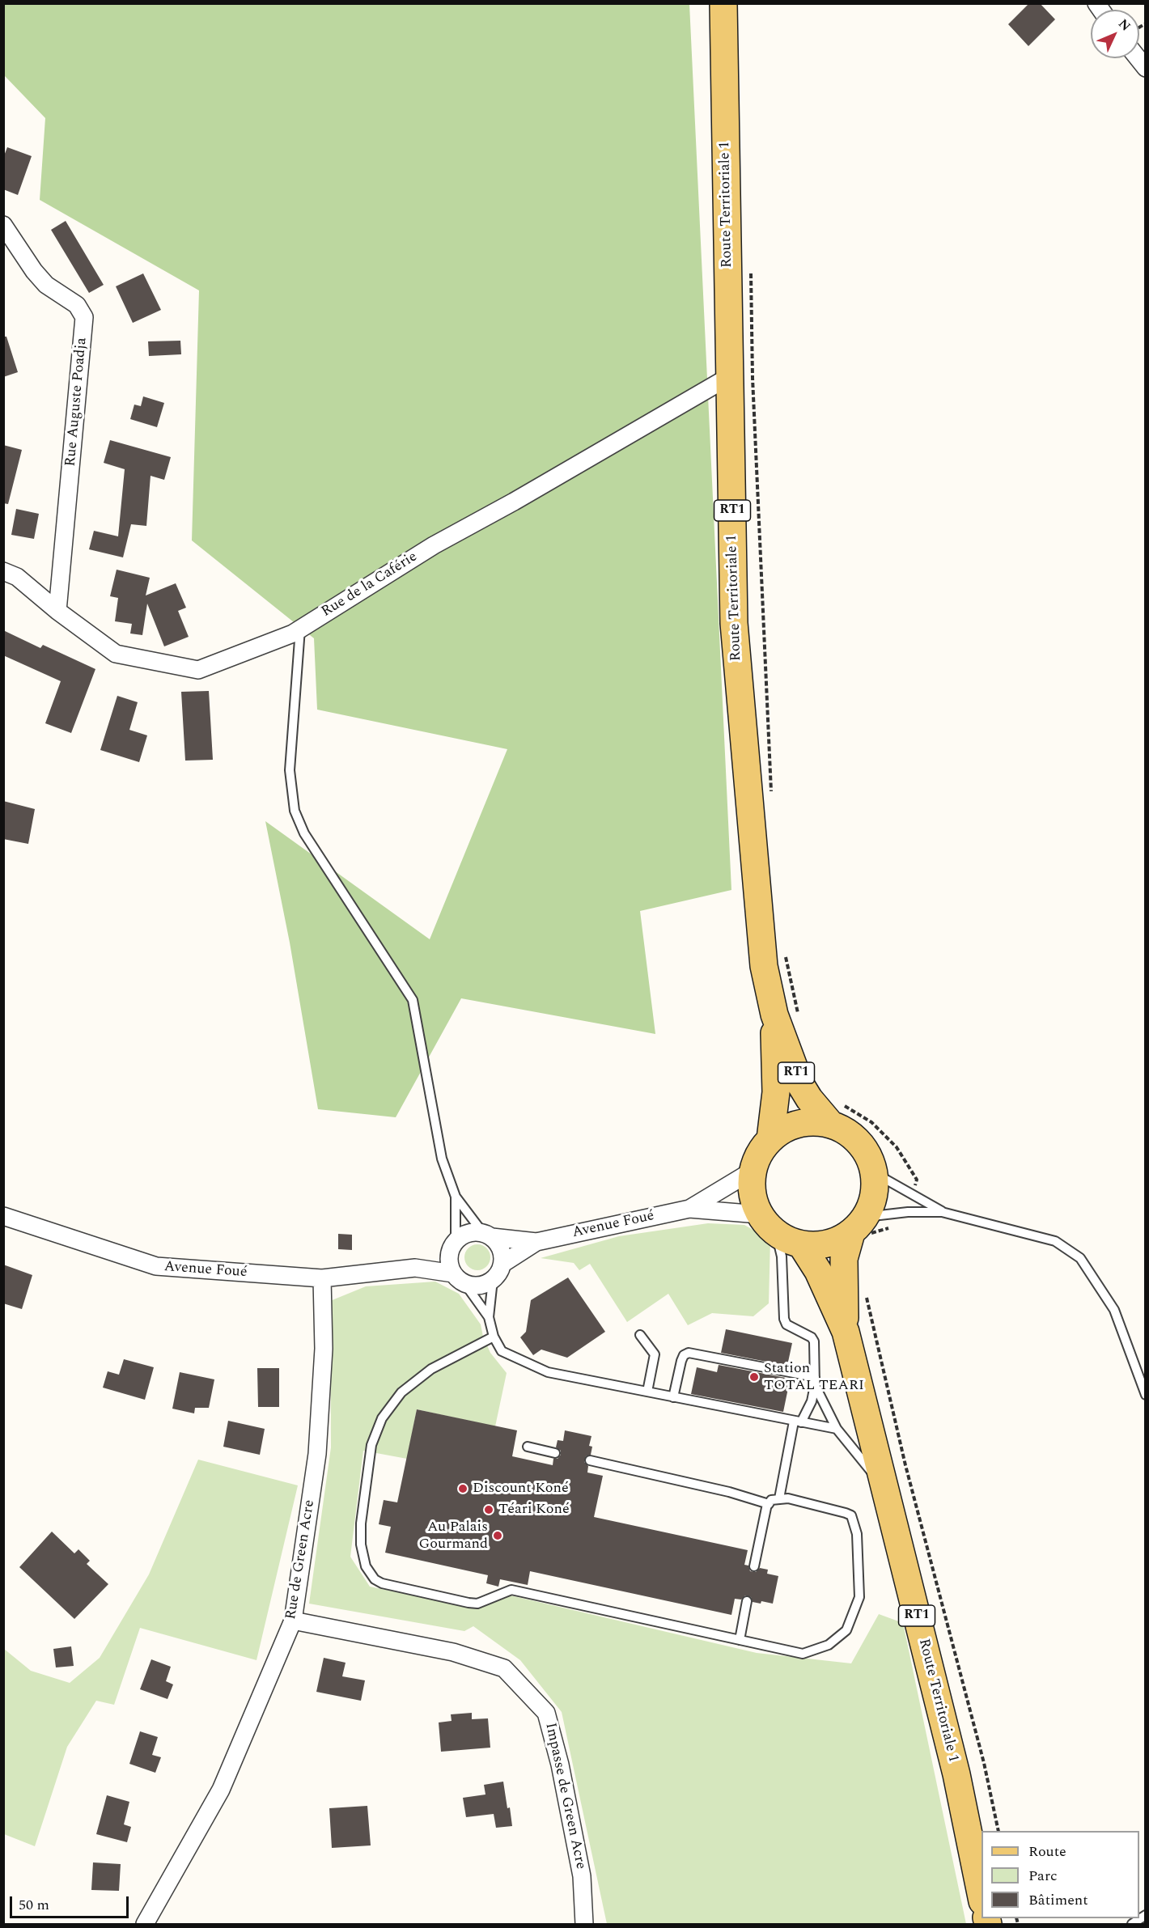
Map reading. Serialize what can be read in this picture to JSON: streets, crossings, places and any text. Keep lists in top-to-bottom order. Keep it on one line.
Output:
{"streets":{"main road":["Route Territoriale 1","RT1"],"street":["Rue Auguste Poadja","Rue de la Caférie","Avenue Foué","Rue de Green Acre","Impasse de Green Acre"]},"crossings":[["Route Territoriale 1","Rue de la Caférie"],["Route Territoriale 1","Avenue Foué"],["Rue Auguste Poadja","Rue de la Caférie"],["Avenue Foué","Rue de Green Acre"],["Rue de Green Acre","Impasse de Green Acre"]],"places":["Station TOTAL TEARI","Discount Koné","Téari Koné","Au Palais Gourmand"],"legend":["Route","Parc","Bâtiment"],"scale_bar":"50 m","north":"top right"}
